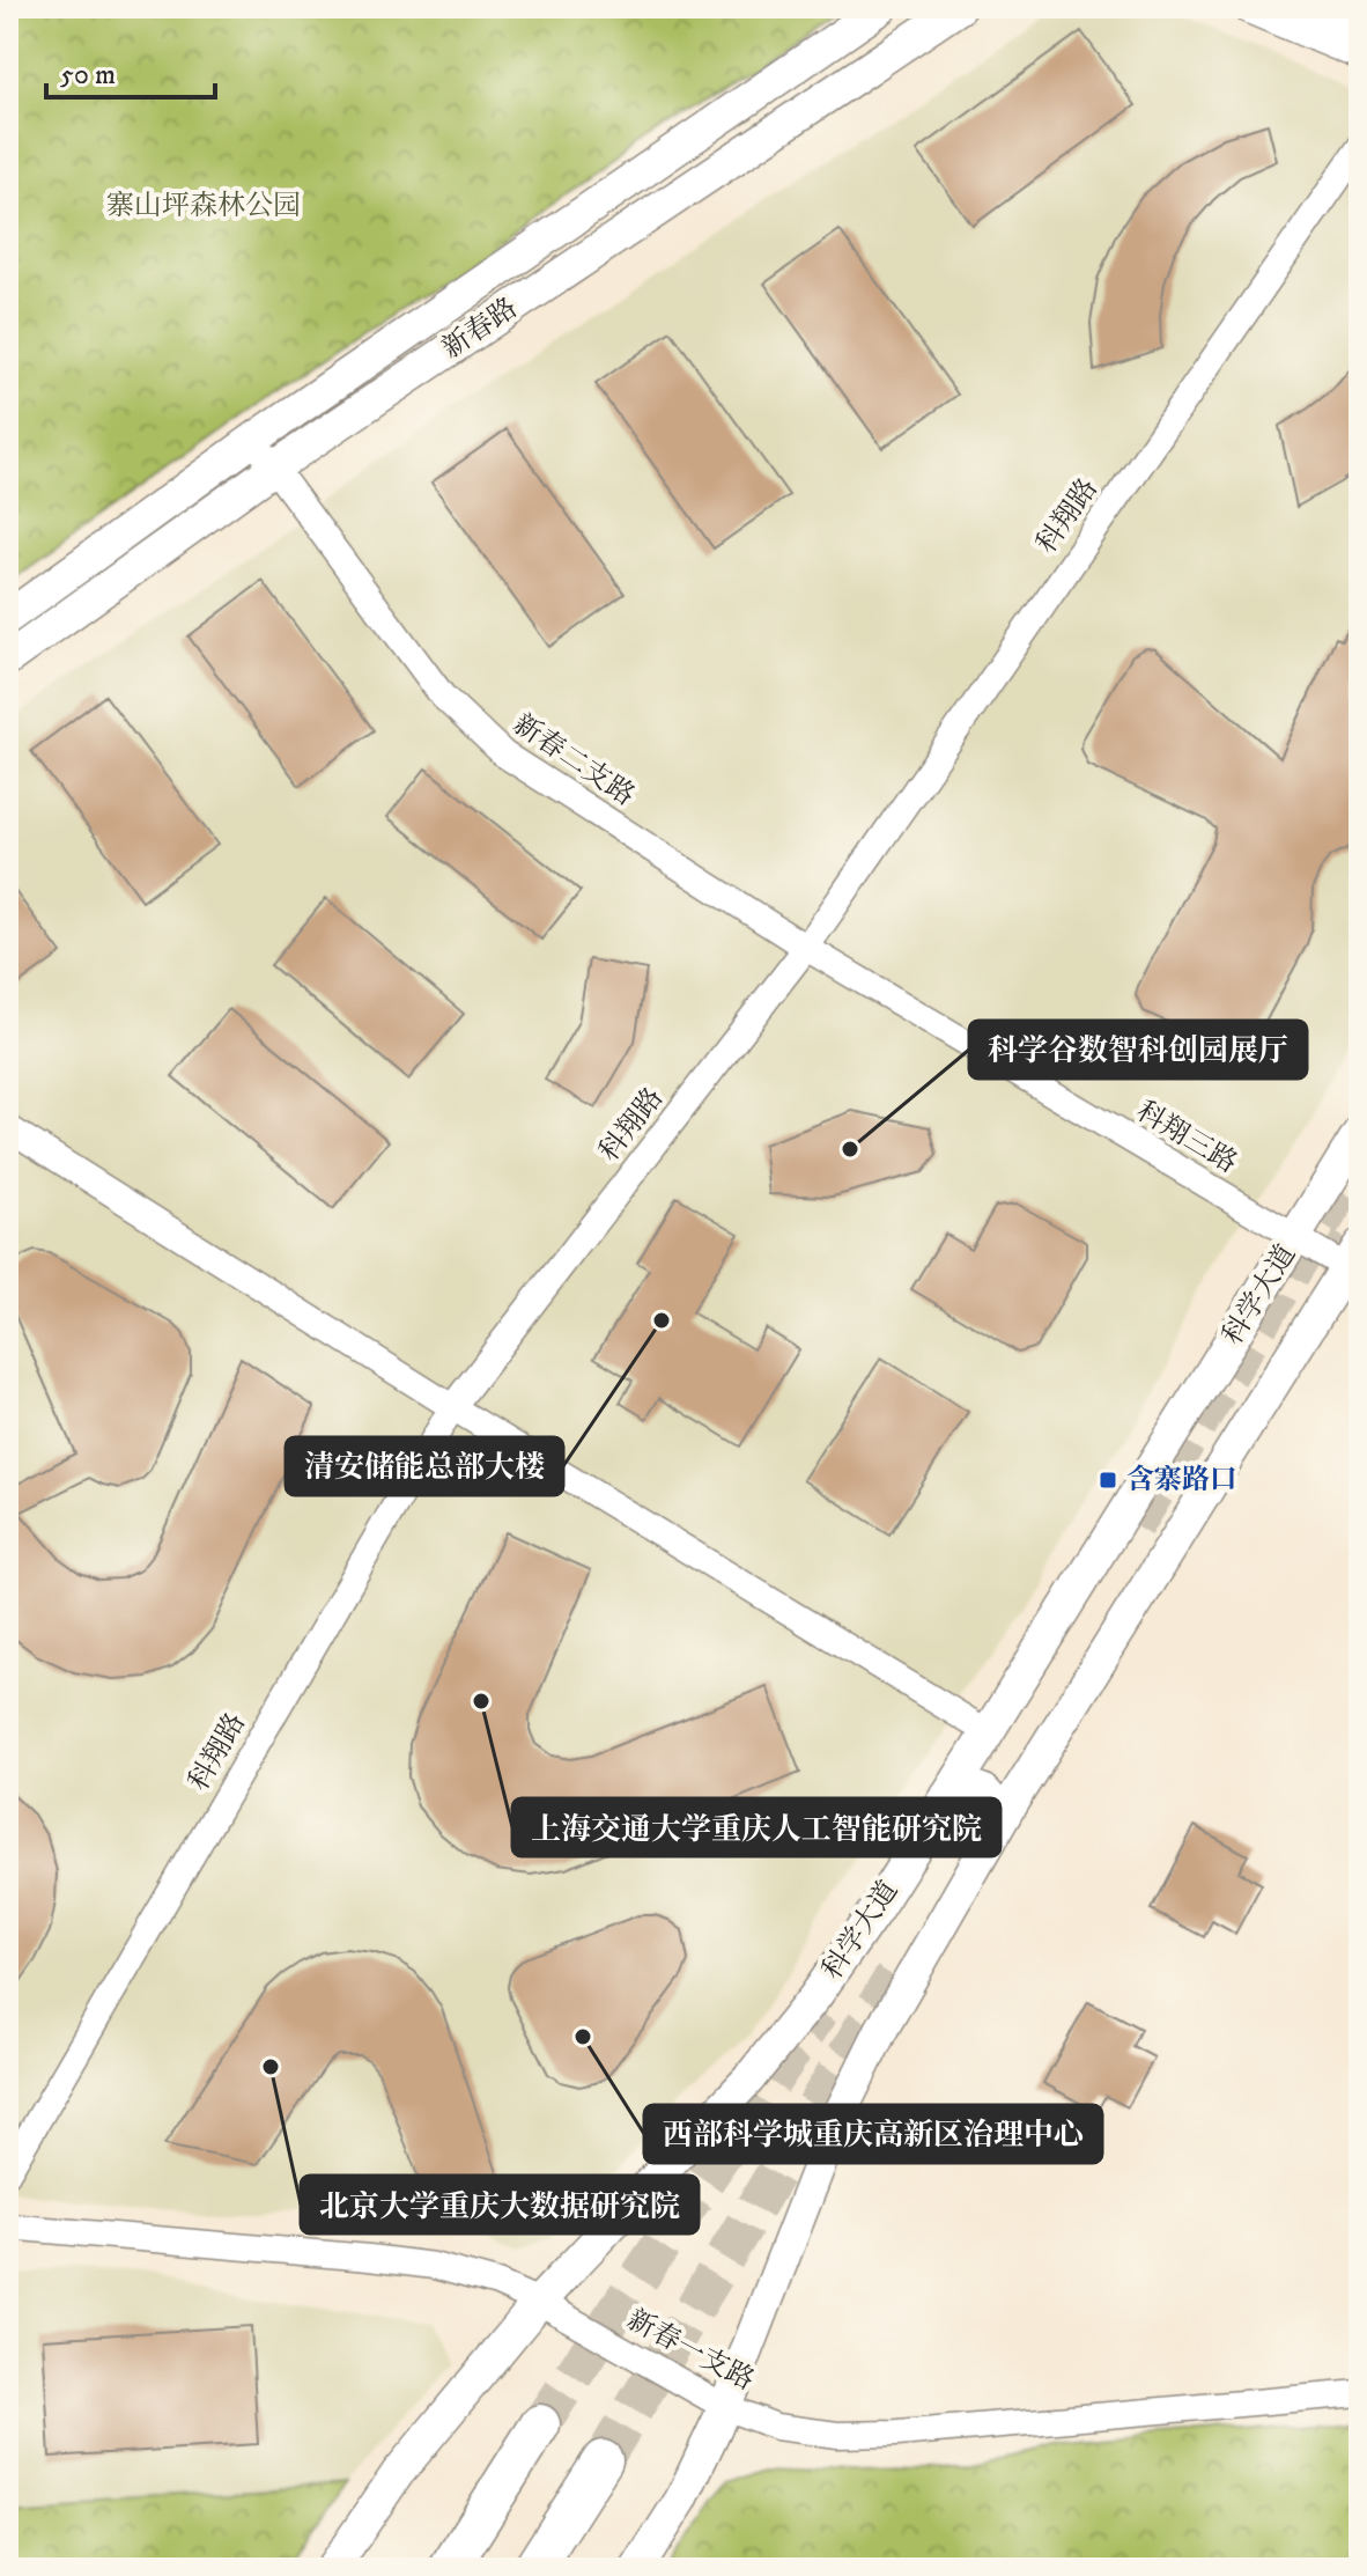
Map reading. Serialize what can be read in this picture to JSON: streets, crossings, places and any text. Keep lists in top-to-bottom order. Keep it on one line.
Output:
{"streets":{"main road":["新春路","科学大道"],"street":["科翔路","新春二支路","科翔三路","新春一支路"]},"crossings":[["新春路","新春二支路"],["科翔路","新春二支路"],["科翔路","科翔三路"],["新春二支路","科翔三路"],["科翔三路","科学大道"],["科学大道","新春一支路"]],"parks":["寨山坪森林公园"],"places":{"other":["科学谷数智科创园展厅","清安储能总部大楼","上海交通大学重庆人工智能研究院","西部科学城重庆高新区治理中心","北京大学重庆大数据研究院"],"transit":["含寨路口"]},"scale_bar":"50 m"}
